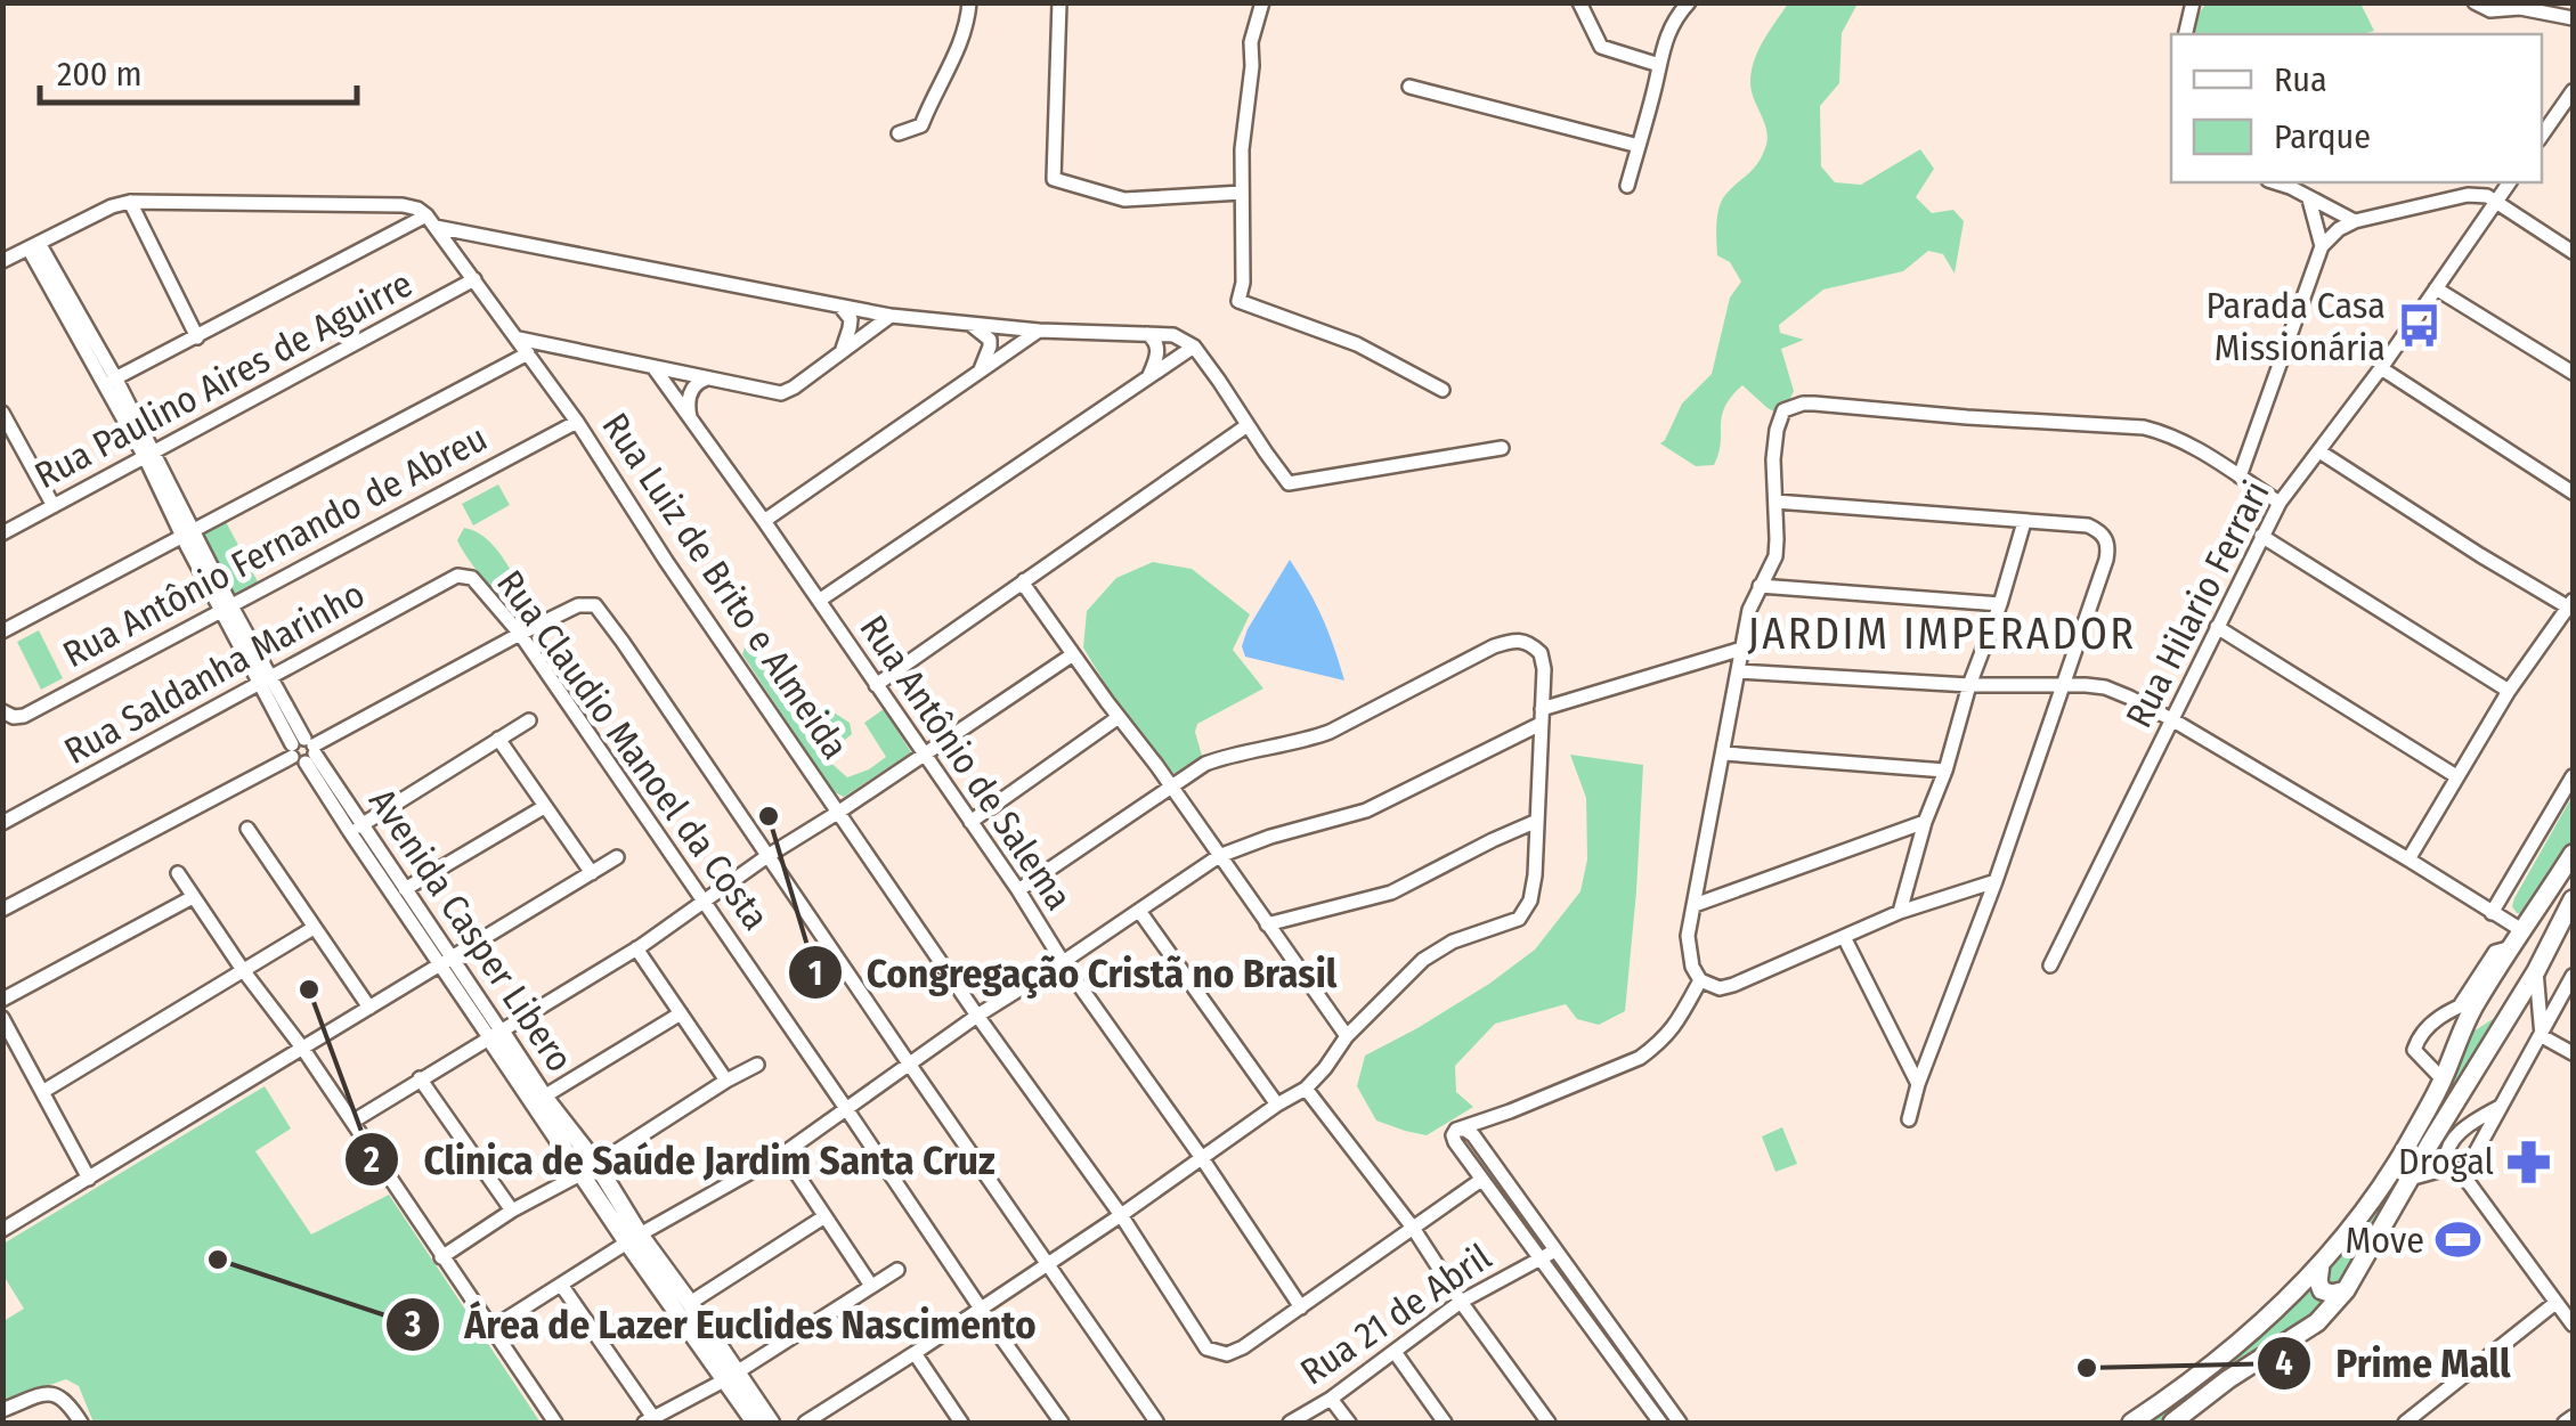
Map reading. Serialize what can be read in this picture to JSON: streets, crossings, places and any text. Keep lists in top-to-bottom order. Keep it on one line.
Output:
{"streets":{"street":["Rua Paulino Aires de Aguirre","Rua Antônio Fernando de Abreu","Rua Luiz de Brito e Almeida","Rua Hilario Ferrari","Rua Saldanha Marinho","Rua Claudio Manoel da Costa","Rua Antônio de Salema","Avenida Casper Libero","Rua 21 de Abril"]},"crossings":[["Rua Paulino Aires de Aguirre","Rua Luiz de Brito e Almeida"],["Rua Paulino Aires de Aguirre","Avenida Casper Libero"],["Rua Antônio Fernando de Abreu","Rua Luiz de Brito e Almeida"],["Rua Antônio Fernando de Abreu","Avenida Casper Libero"],["Rua Luiz de Brito e Almeida","Rua Antônio de Salema"],["Rua Saldanha Marinho","Rua Claudio Manoel da Costa"],["Rua Saldanha Marinho","Avenida Casper Libero"]],"districts":["JARDIM IMPERADOR"],"places":{"bus stop":["Parada Casa Missionária"],"other":["Congregação Cristã no Brasil","Clinica de Saúde Jardim Santa Cruz","Área de Lazer Euclides Nascimento","Prime Mall"],"pharmacy":["Drogal"],"sports":["Move"]},"legend":["Rua","Parque"],"scale_bar":"200 m"}
